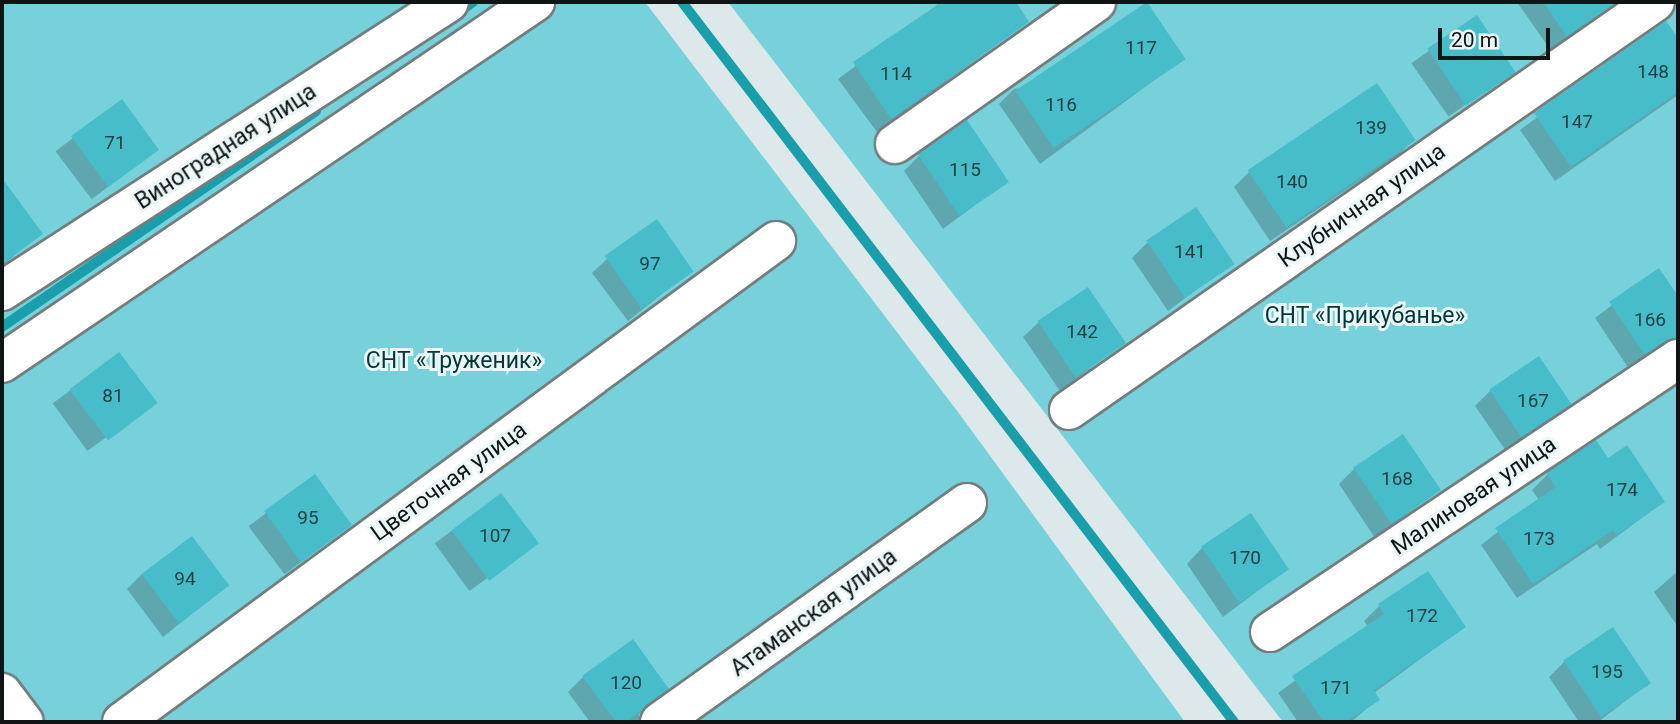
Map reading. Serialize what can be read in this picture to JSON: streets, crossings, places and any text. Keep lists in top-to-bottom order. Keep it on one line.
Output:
{"streets":{"street":["Виноградная улица","Клубничная улица","Цветочная улица","Малиновая улица","Атаманская улица"]},"parks":["СНТ «Прикубанье»","СНТ «Труженик»"],"house_numbers":["117","148","114","116","147","139","71","115","140","141","97","166","142","81","167","168","174","95","107","173","170","94","172","195","120","171"],"scale_bar":"20 m"}
